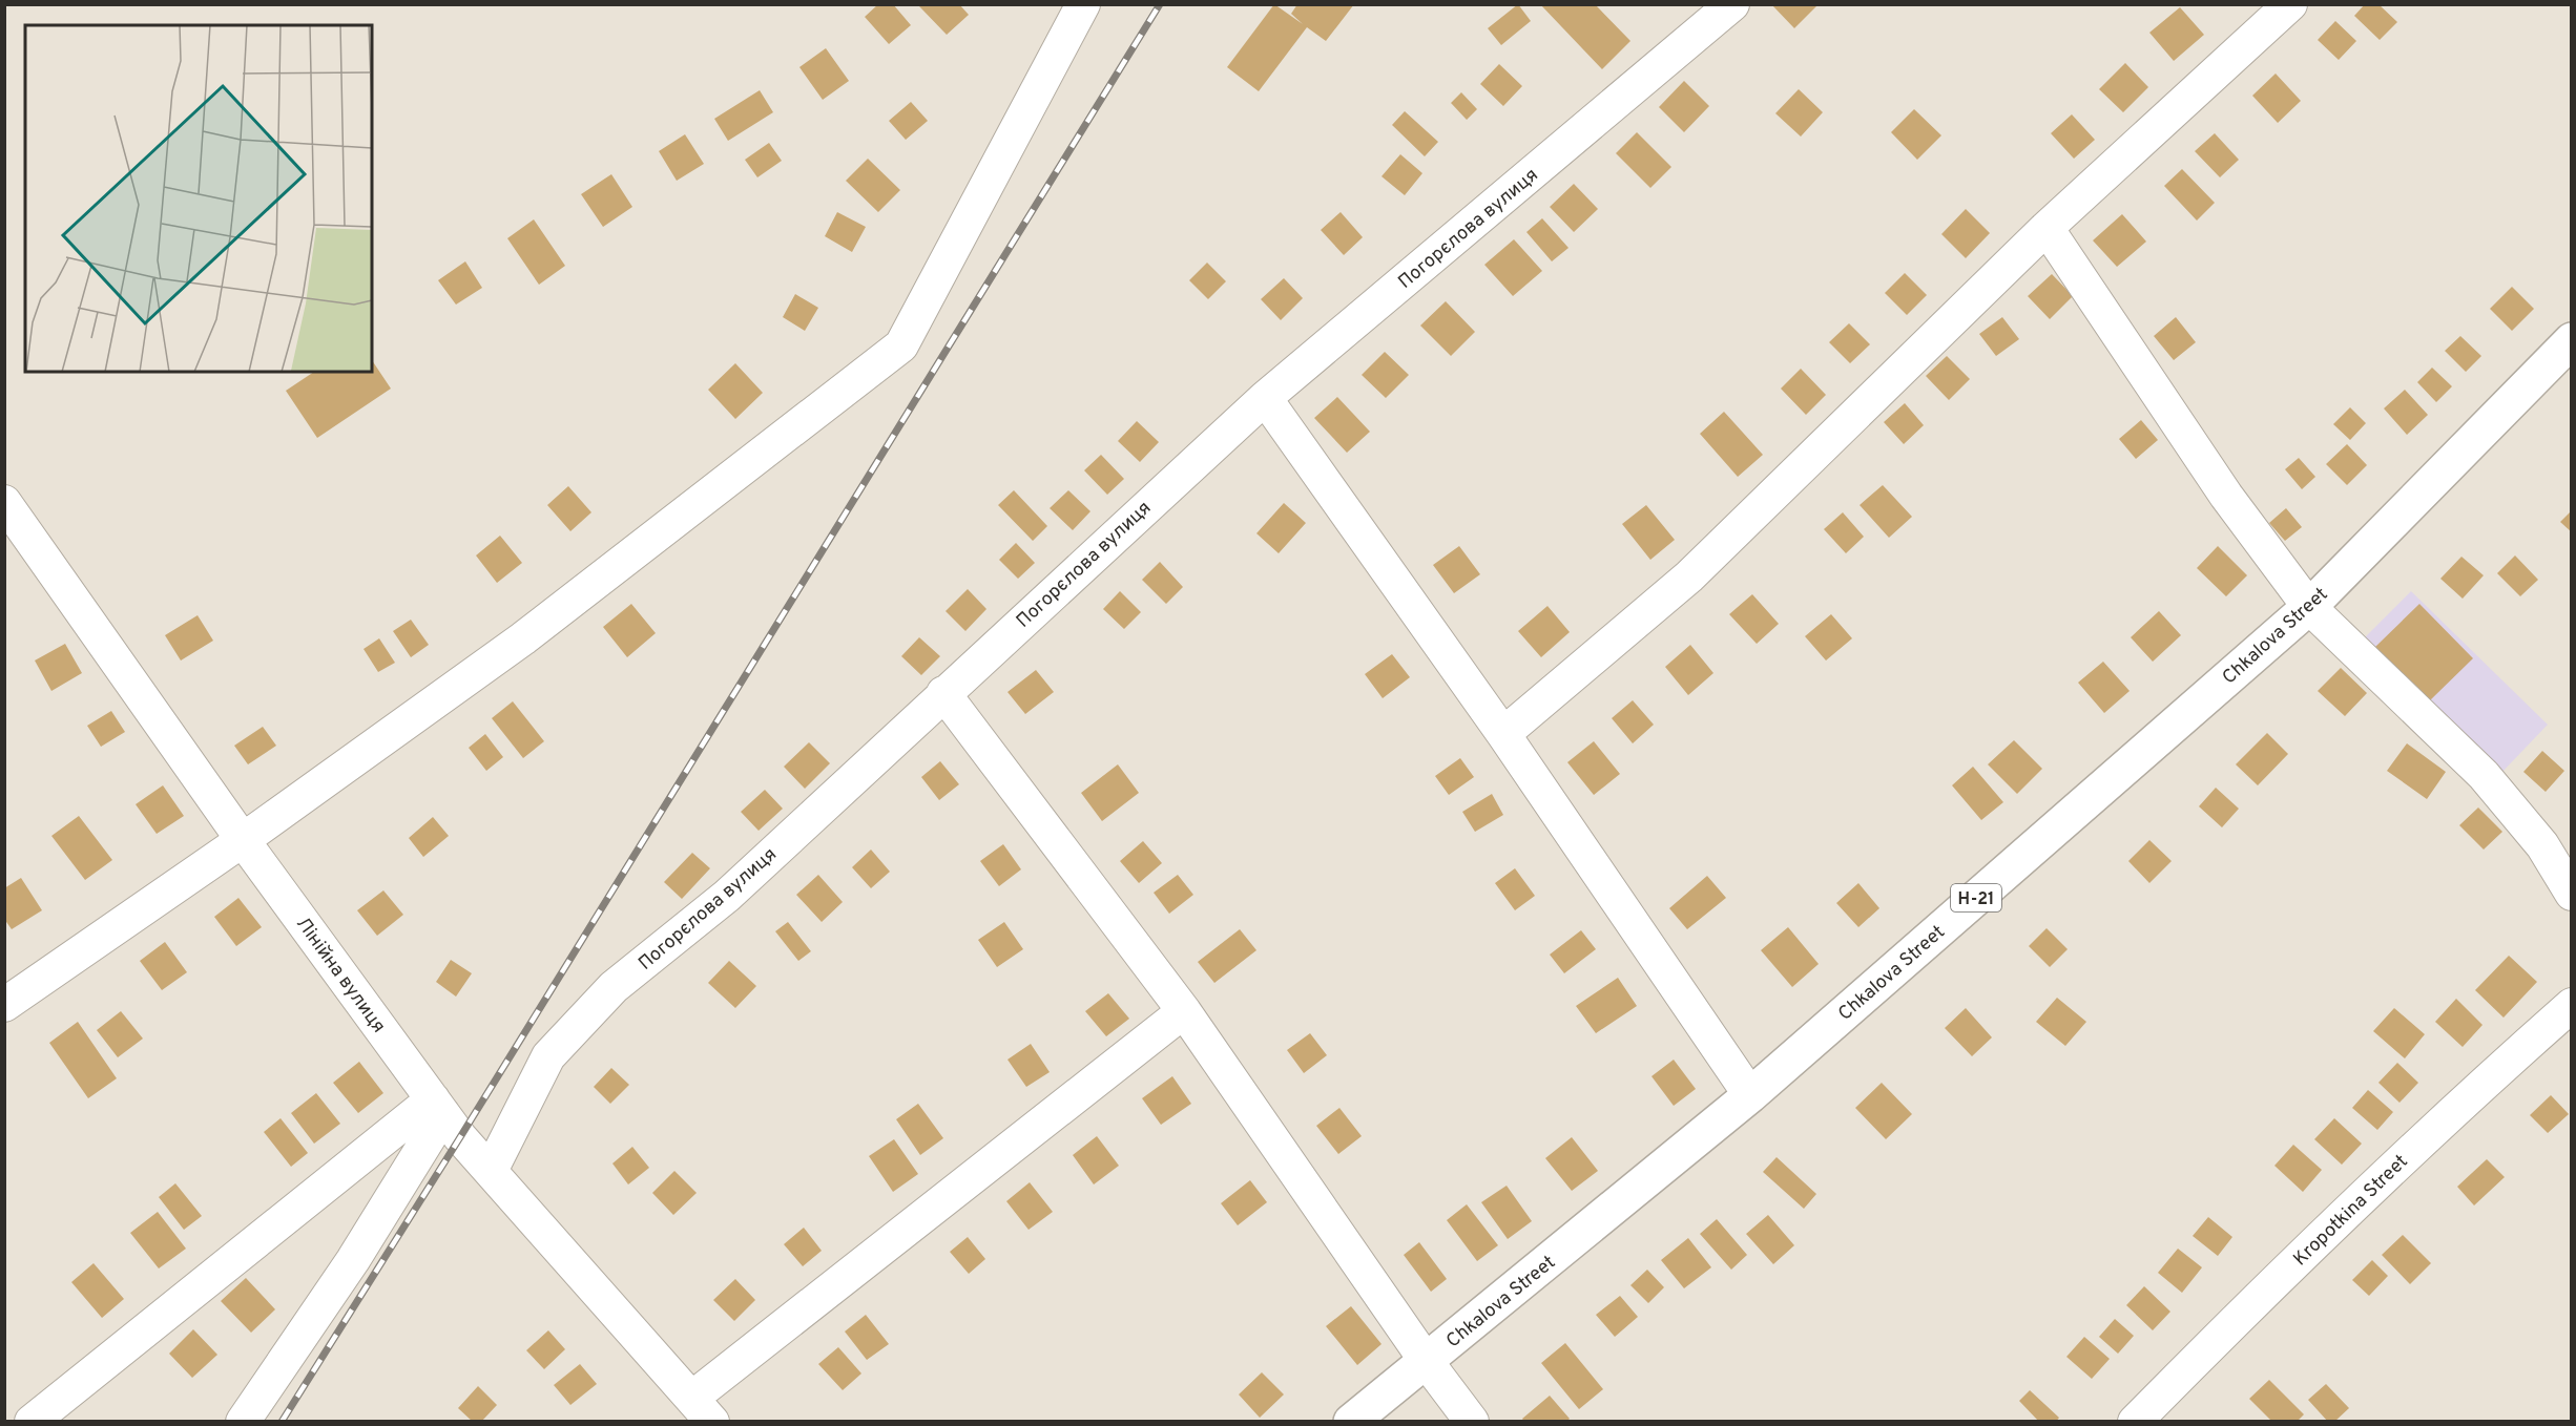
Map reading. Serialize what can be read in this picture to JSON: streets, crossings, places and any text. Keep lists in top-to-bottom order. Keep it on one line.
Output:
{"streets":{"main road":["Chkalova Street","Н-21"],"street":["Погорєлова вулиця","Лінійна вулиця","Kropotkina Street"]},"crossings":[["Погорєлова вулиця","Лінійна вулиця"]]}
